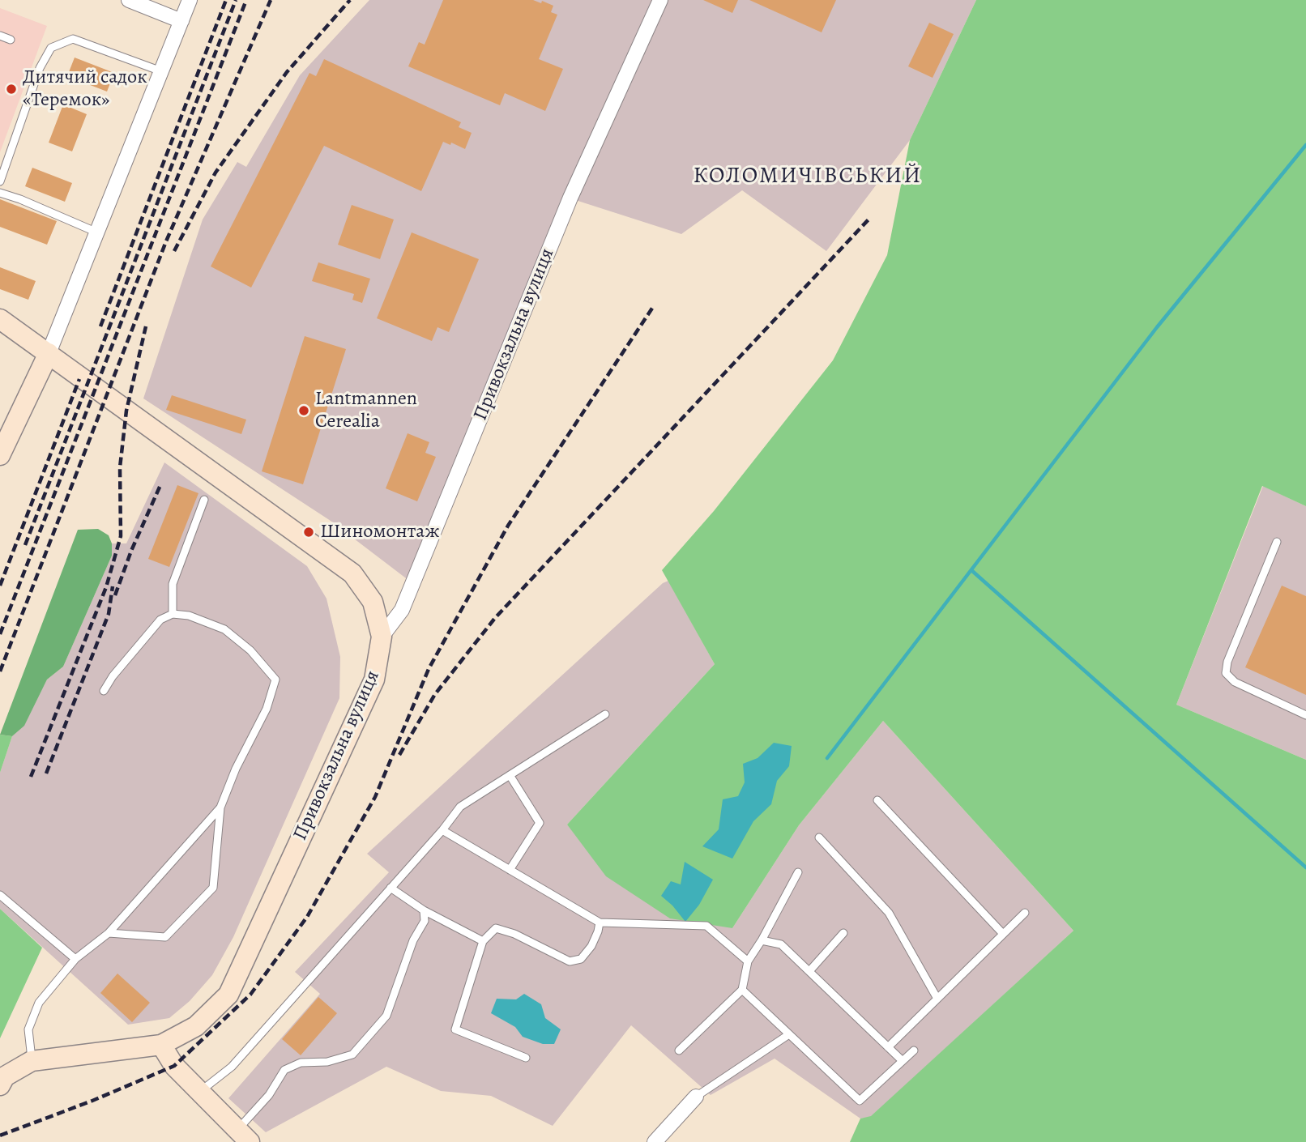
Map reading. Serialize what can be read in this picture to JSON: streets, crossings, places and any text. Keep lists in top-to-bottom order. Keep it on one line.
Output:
{"streets":{"main road":["Привокзальна вулиця"]},"districts":["КОЛОМИЧІВСЬКИЙ"],"places":["Дитячий садок «Теремок»","Lantmannen Cerealia","Шиномонтаж"]}
